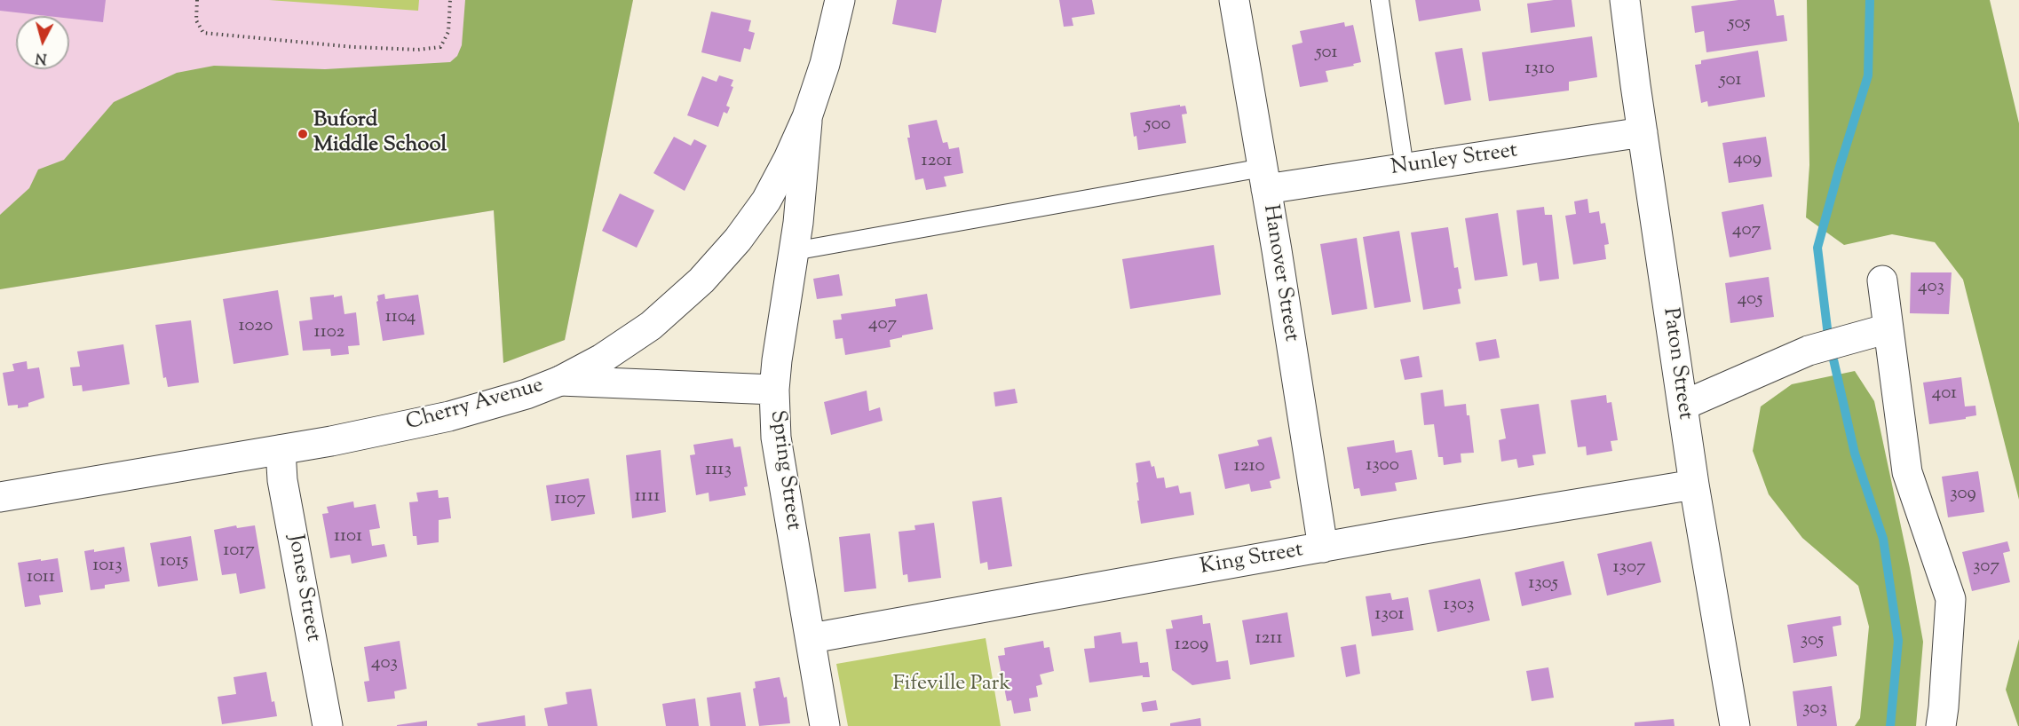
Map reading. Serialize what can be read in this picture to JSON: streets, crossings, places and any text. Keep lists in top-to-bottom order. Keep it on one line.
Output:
{"streets":{"street":["Nunley Street","Hanover Street","Paton Street","Cherry Avenue","Spring Street","King Street","Jones Street"]},"crossings":[["Nunley Street","Hanover Street"],["Nunley Street","Paton Street"],["Hanover Street","King Street"],["Paton Street","King Street"],["Cherry Avenue","Spring Street"],["Cherry Avenue","Jones Street"],["Spring Street","King Street"]],"parks":["Fifeville Park"],"places":["Buford Middle School"],"house_numbers":["505","501","1310","501","500","409","1201","407","403","405","1104","407","1020","1102","401","1300","1210","1113","309","1111","1107","1101","1017","1015","1013","307","1307","1011","1305","1303","1301","1211","305","1209","403","303"],"north":"bottom"}
